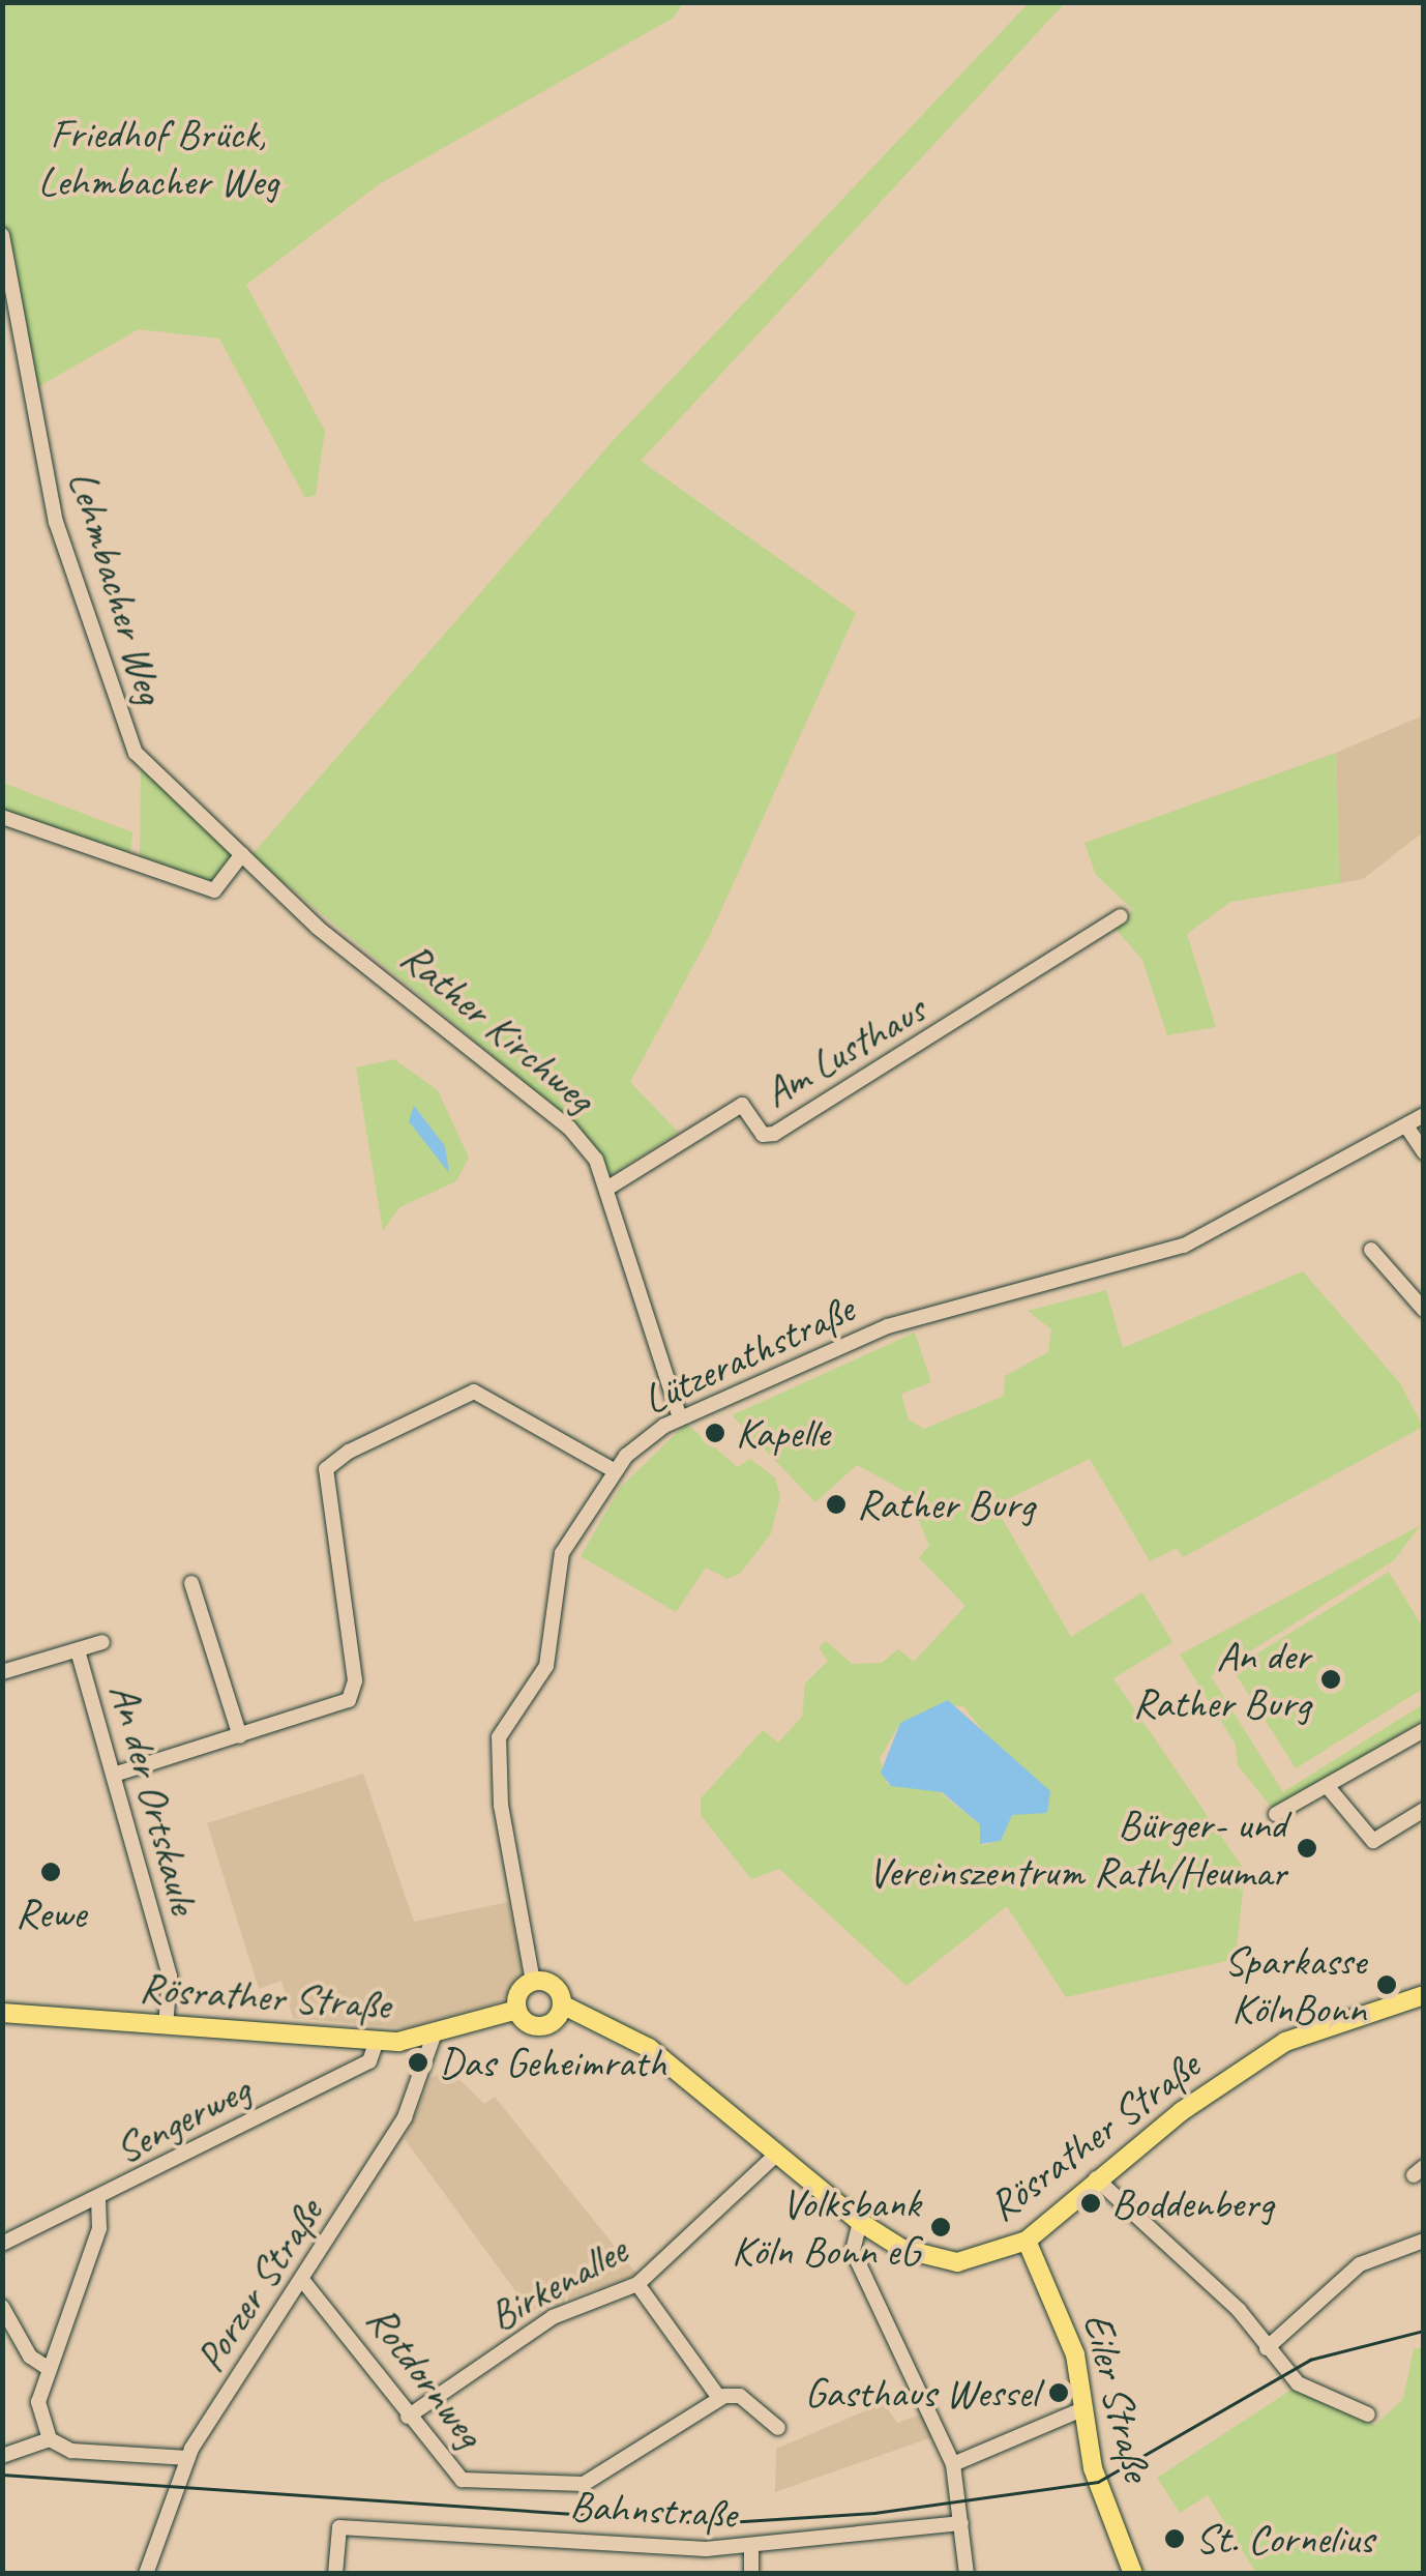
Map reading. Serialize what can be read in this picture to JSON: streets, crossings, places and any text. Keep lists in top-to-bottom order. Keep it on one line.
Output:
{"streets":{"main road":["Rösrather Straße","Eiler Straße"],"street":["Lehmbacher Weg","Rather Kirchweg","Am Lusthaus","Lützerathstraße","An der Ortskaule","Sengerweg","Birkenallee","Porzer Straße","Rotdornweg","Bahnstraße"]},"crossings":[["Lehmbacher Weg","Rather Kirchweg"],["Rather Kirchweg","Am Lusthaus"],["Rather Kirchweg","Lützerathstraße"],["An der Ortskaule","Rösrather Straße"],["Rösrather Straße","Sengerweg"],["Rösrather Straße","Birkenallee"],["Rösrather Straße","Porzer Straße"],["Rösrather Straße","Eiler Straße"],["Birkenallee","Rotdornweg"],["Porzer Straße","Rotdornweg"]],"parks":["Friedhof Brück, Lehmbacher Weg"],"places":["Kapelle","Rather Burg","An der Rather Burg","Bürger- und Vereinszentrum Rath/Heumar","Rewe","Sparkasse KölnBonn","Das Geheimrath","Boddenberg","Volksbank Köln Bonn eG","Gasthaus Wessel","St. Cornelius"]}
